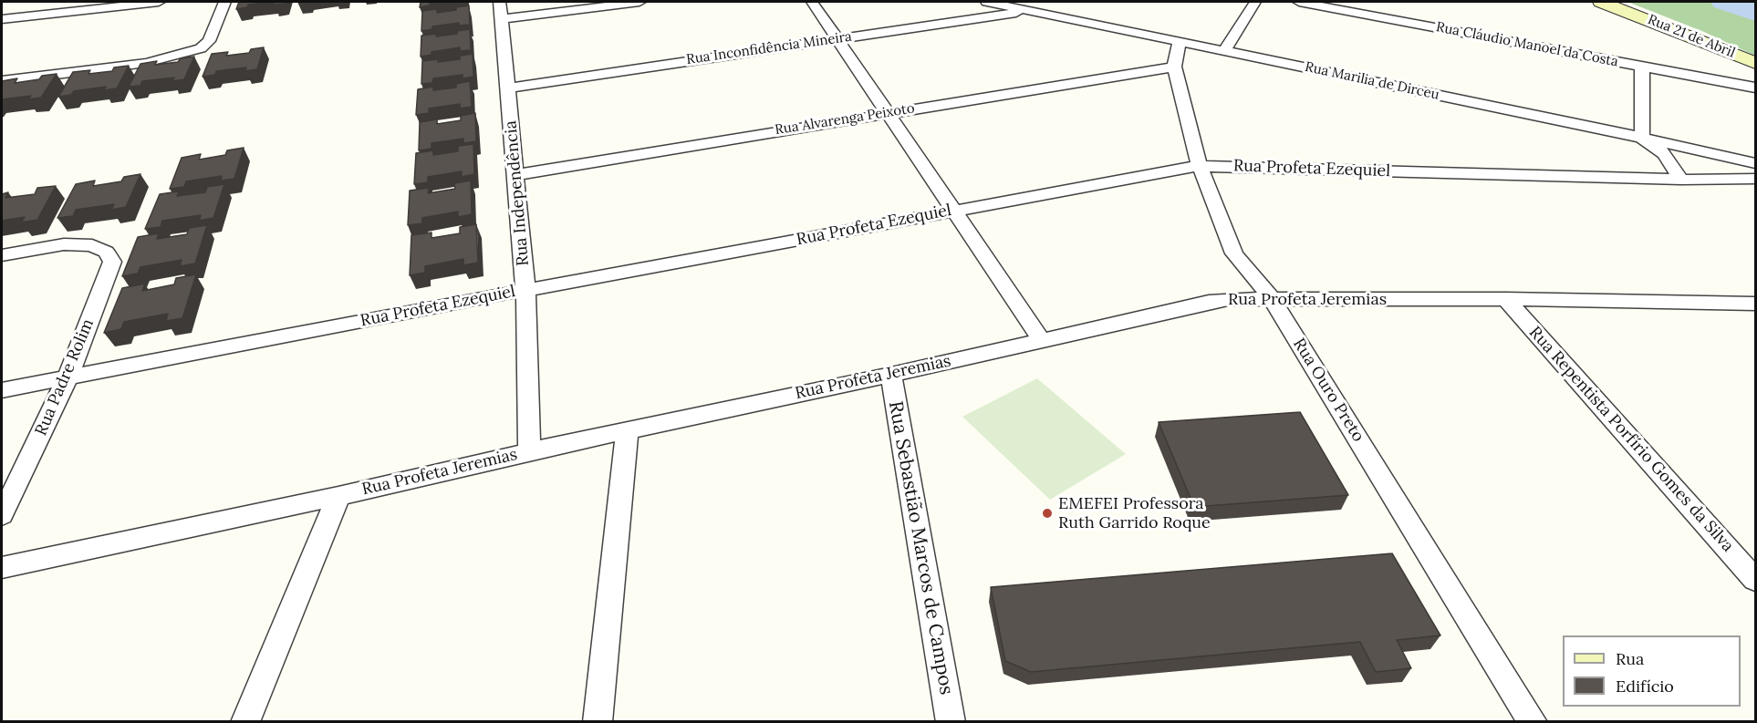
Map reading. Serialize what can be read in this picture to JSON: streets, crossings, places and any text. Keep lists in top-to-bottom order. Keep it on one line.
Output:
{"streets":{"street":["Rua 21 de Abril","Rua Cláudio Manoel da Costa","Rua Inconfidência Mineira","Rua Marilia de Dirceu","Rua Alvarenga Peixoto","Rua Profeta Ezequiel","Rua Independência","Rua Profeta Jeremias","Rua Padre Rolim","Rua Ouro Preto","Rua Repentista Porfírio Gomes da Silva","Rua Sebastião Marcos de Campos"]},"crossings":[["Rua Inconfidência Mineira","Rua Marilia de Dirceu"],["Rua Inconfidência Mineira","Rua Independência"],["Rua Marilia de Dirceu","Rua Ouro Preto"],["Rua Alvarenga Peixoto","Rua Independência"],["Rua Alvarenga Peixoto","Rua Ouro Preto"],["Rua Profeta Ezequiel","Rua Independência"],["Rua Profeta Ezequiel","Rua Padre Rolim"],["Rua Profeta Ezequiel","Rua Ouro Preto"],["Rua Independência","Rua Profeta Jeremias"],["Rua Profeta Jeremias","Rua Ouro Preto"],["Rua Profeta Jeremias","Rua Repentista Porfírio Gomes da Silva"],["Rua Profeta Jeremias","Rua Sebastião Marcos de Campos"]],"places":["EMEFEI Professora Ruth Garrido Roque"],"legend":["Rua","Edifício"]}
